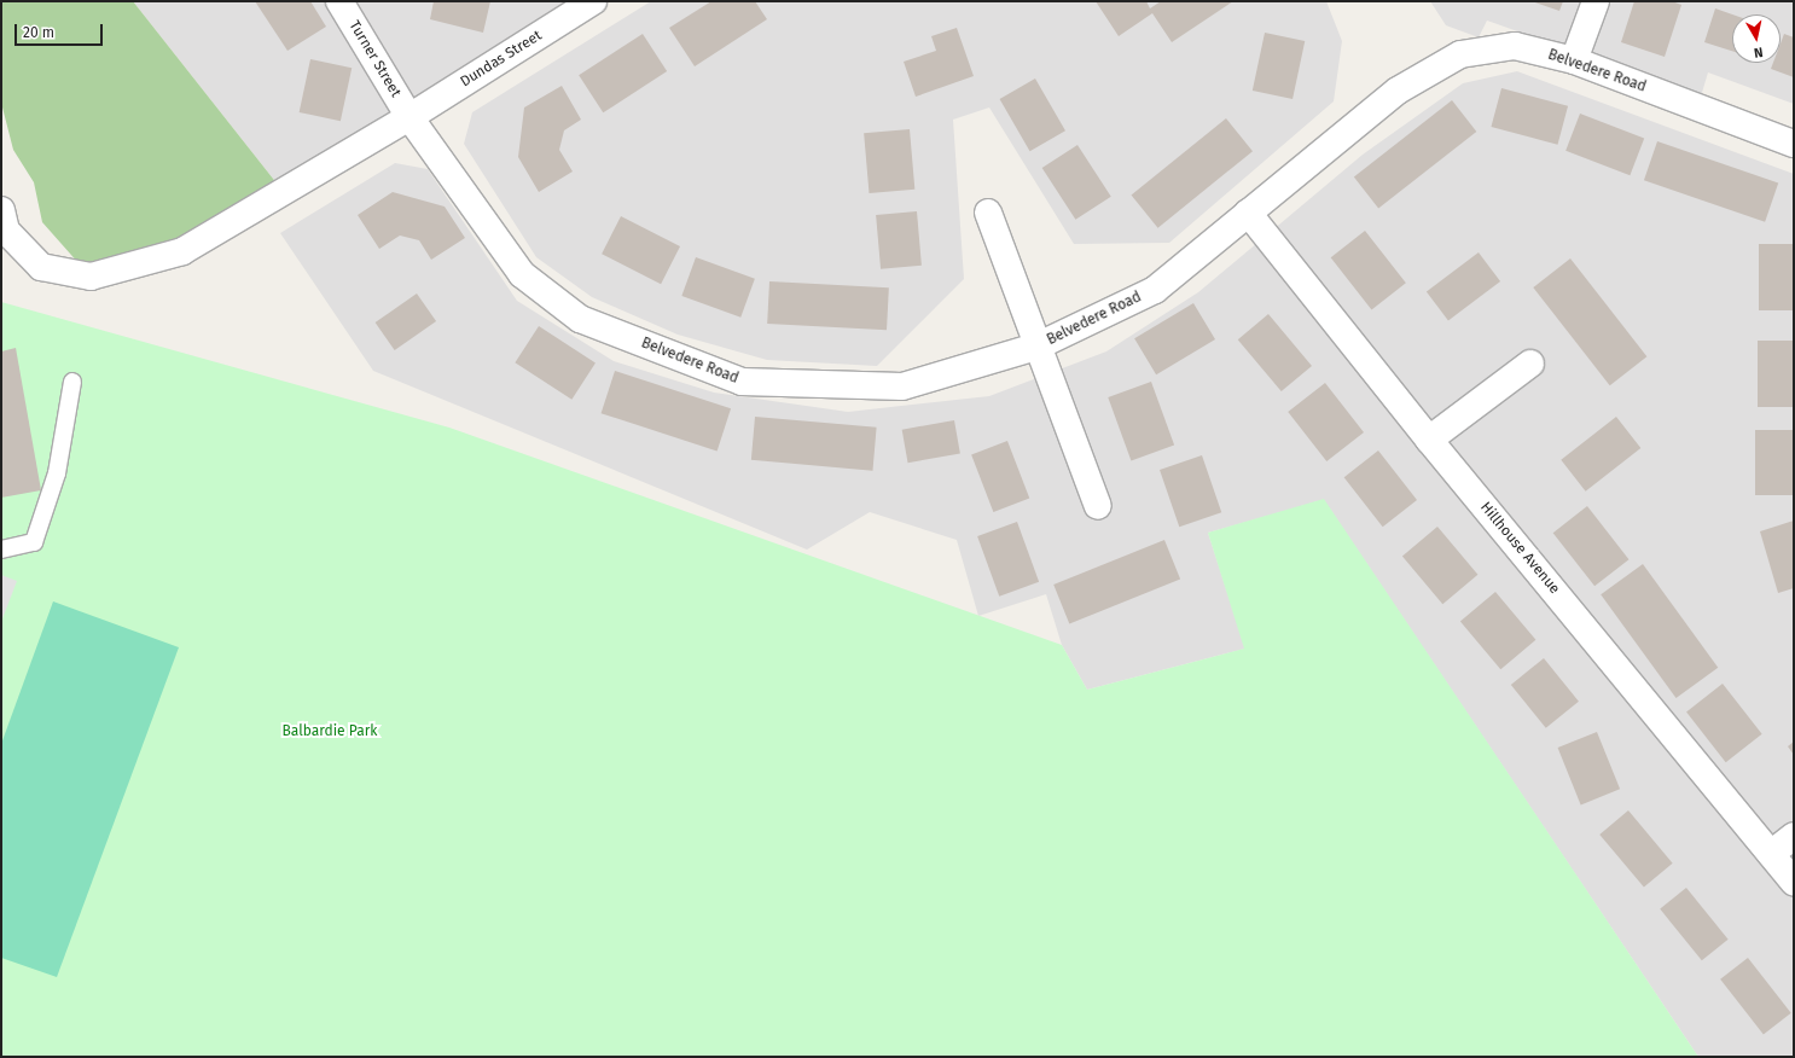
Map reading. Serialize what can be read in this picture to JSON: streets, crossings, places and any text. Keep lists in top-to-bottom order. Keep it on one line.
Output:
{"streets":{"street":["Turner Street","Dundas Street","Belvedere Road","Hillhouse Avenue"]},"crossings":[["Turner Street","Dundas Street"],["Turner Street","Belvedere Road"],["Dundas Street","Belvedere Road"],["Belvedere Road","Hillhouse Avenue"]],"parks":["Balbardie Park"],"scale_bar":"20 m","north":"bottom"}
